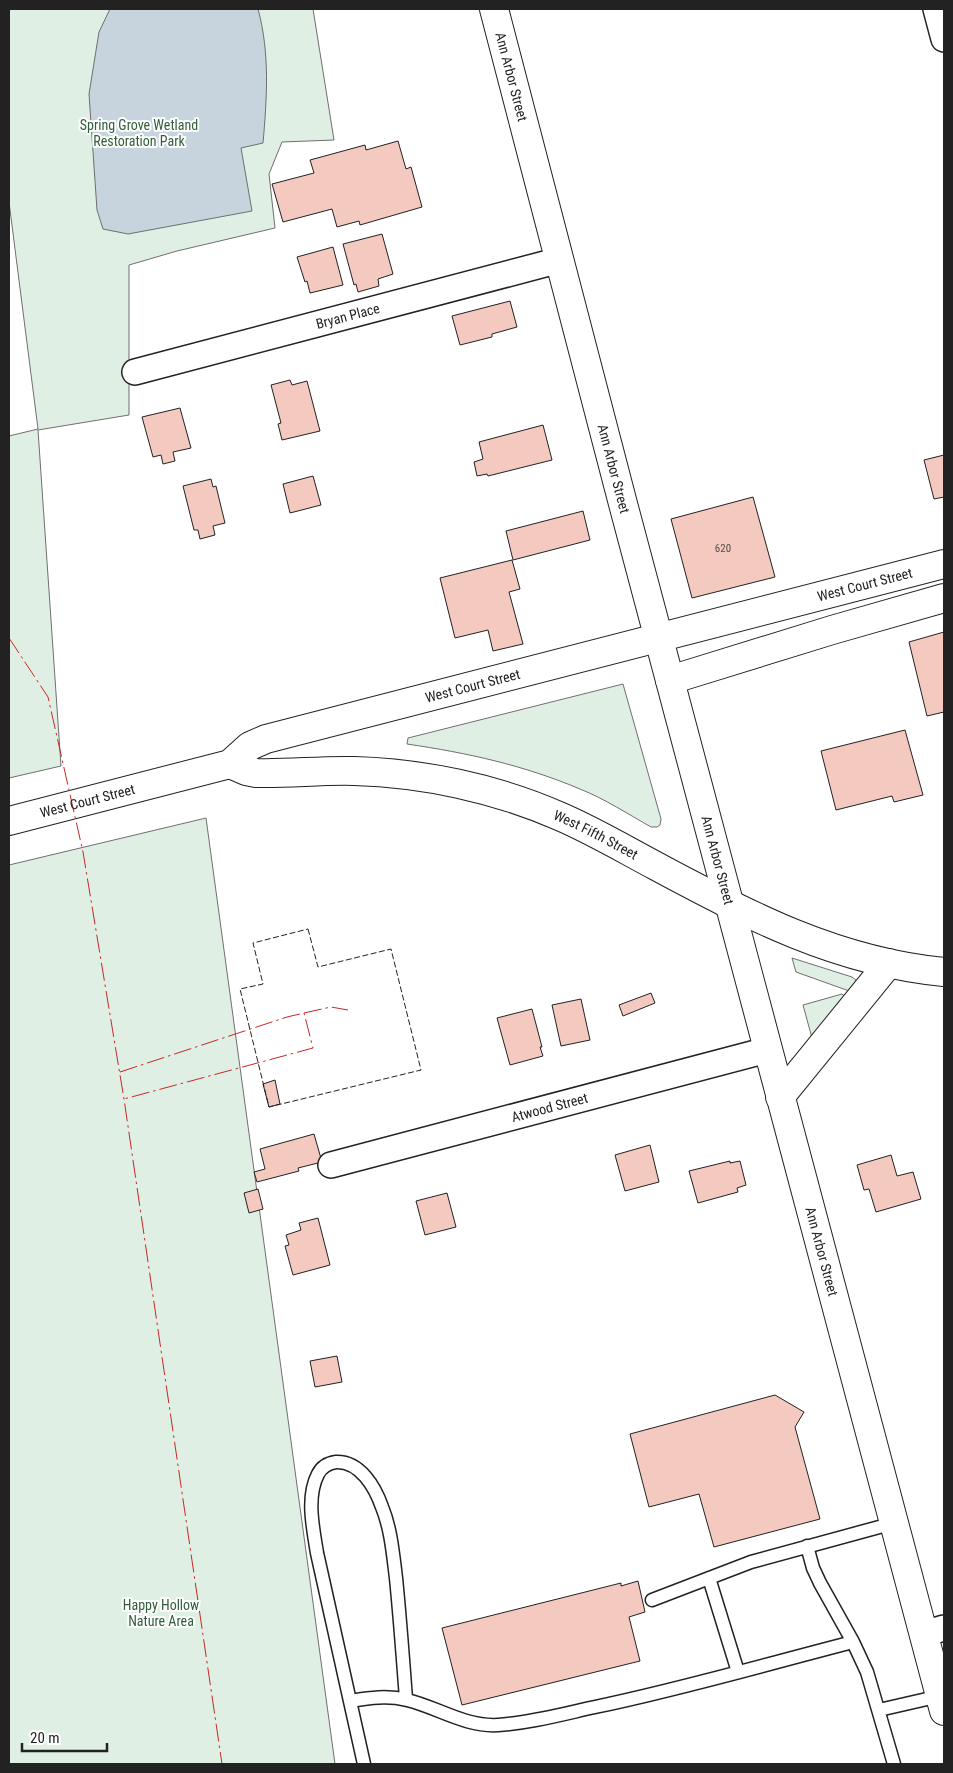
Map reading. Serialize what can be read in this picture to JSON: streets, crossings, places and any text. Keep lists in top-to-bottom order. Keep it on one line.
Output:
{"streets":{"street":["Ann Arbor Street","Bryan Place","West Court Street","West Fifth Street","Atwood Street"]},"crossings":[["Ann Arbor Street","Bryan Place"],["Ann Arbor Street","West Court Street"],["Ann Arbor Street","West Fifth Street"],["Ann Arbor Street","Atwood Street"],["West Court Street","West Fifth Street"]],"parks":["Spring Grove Wetland Restoration Park","Happy Hollow Nature Area"],"house_numbers":["620"],"scale_bar":"20 m"}
